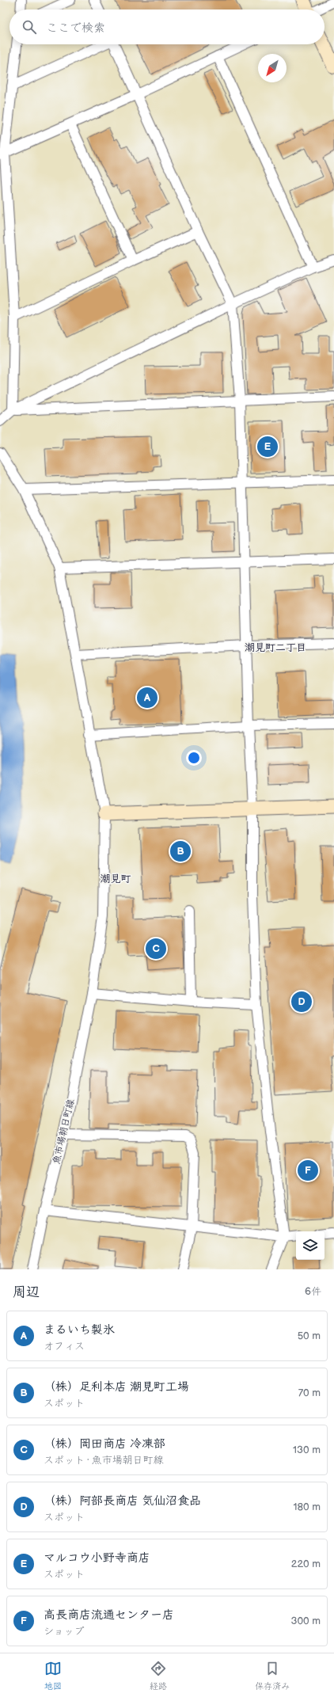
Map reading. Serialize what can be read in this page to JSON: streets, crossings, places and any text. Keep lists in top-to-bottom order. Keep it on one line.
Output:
{"streets":{"street":["魚市場朝日町線"]},"districts":["潮見町二丁目","潮見町"],"north":"bottom left","page":{"search":"ここで検索","pins":["E","A","B","C","D","F"],"heading":["周辺","6件"],"list":[{"mark":"A","name":"まるいち製氷","note":"オフィス","value":"50 m"},{"mark":"B","name":"（株）足利本店 潮見町工場","note":"スポット","value":"70 m"},{"mark":"C","name":"（株）岡田商店 冷凍部","note":"スポット · 魚市場朝日町線","value":"130 m"},{"mark":"D","name":"（株）阿部長商店 気仙沼食品","note":"スポット","value":"180 m"},{"mark":"E","name":"マルコウ小野寺商店","note":"スポット","value":"220 m"},{"mark":"F","name":"高長商店流通センター店","note":"ショップ","value":"300 m"}],"nav":["地図","経路","保存済み"]}}
